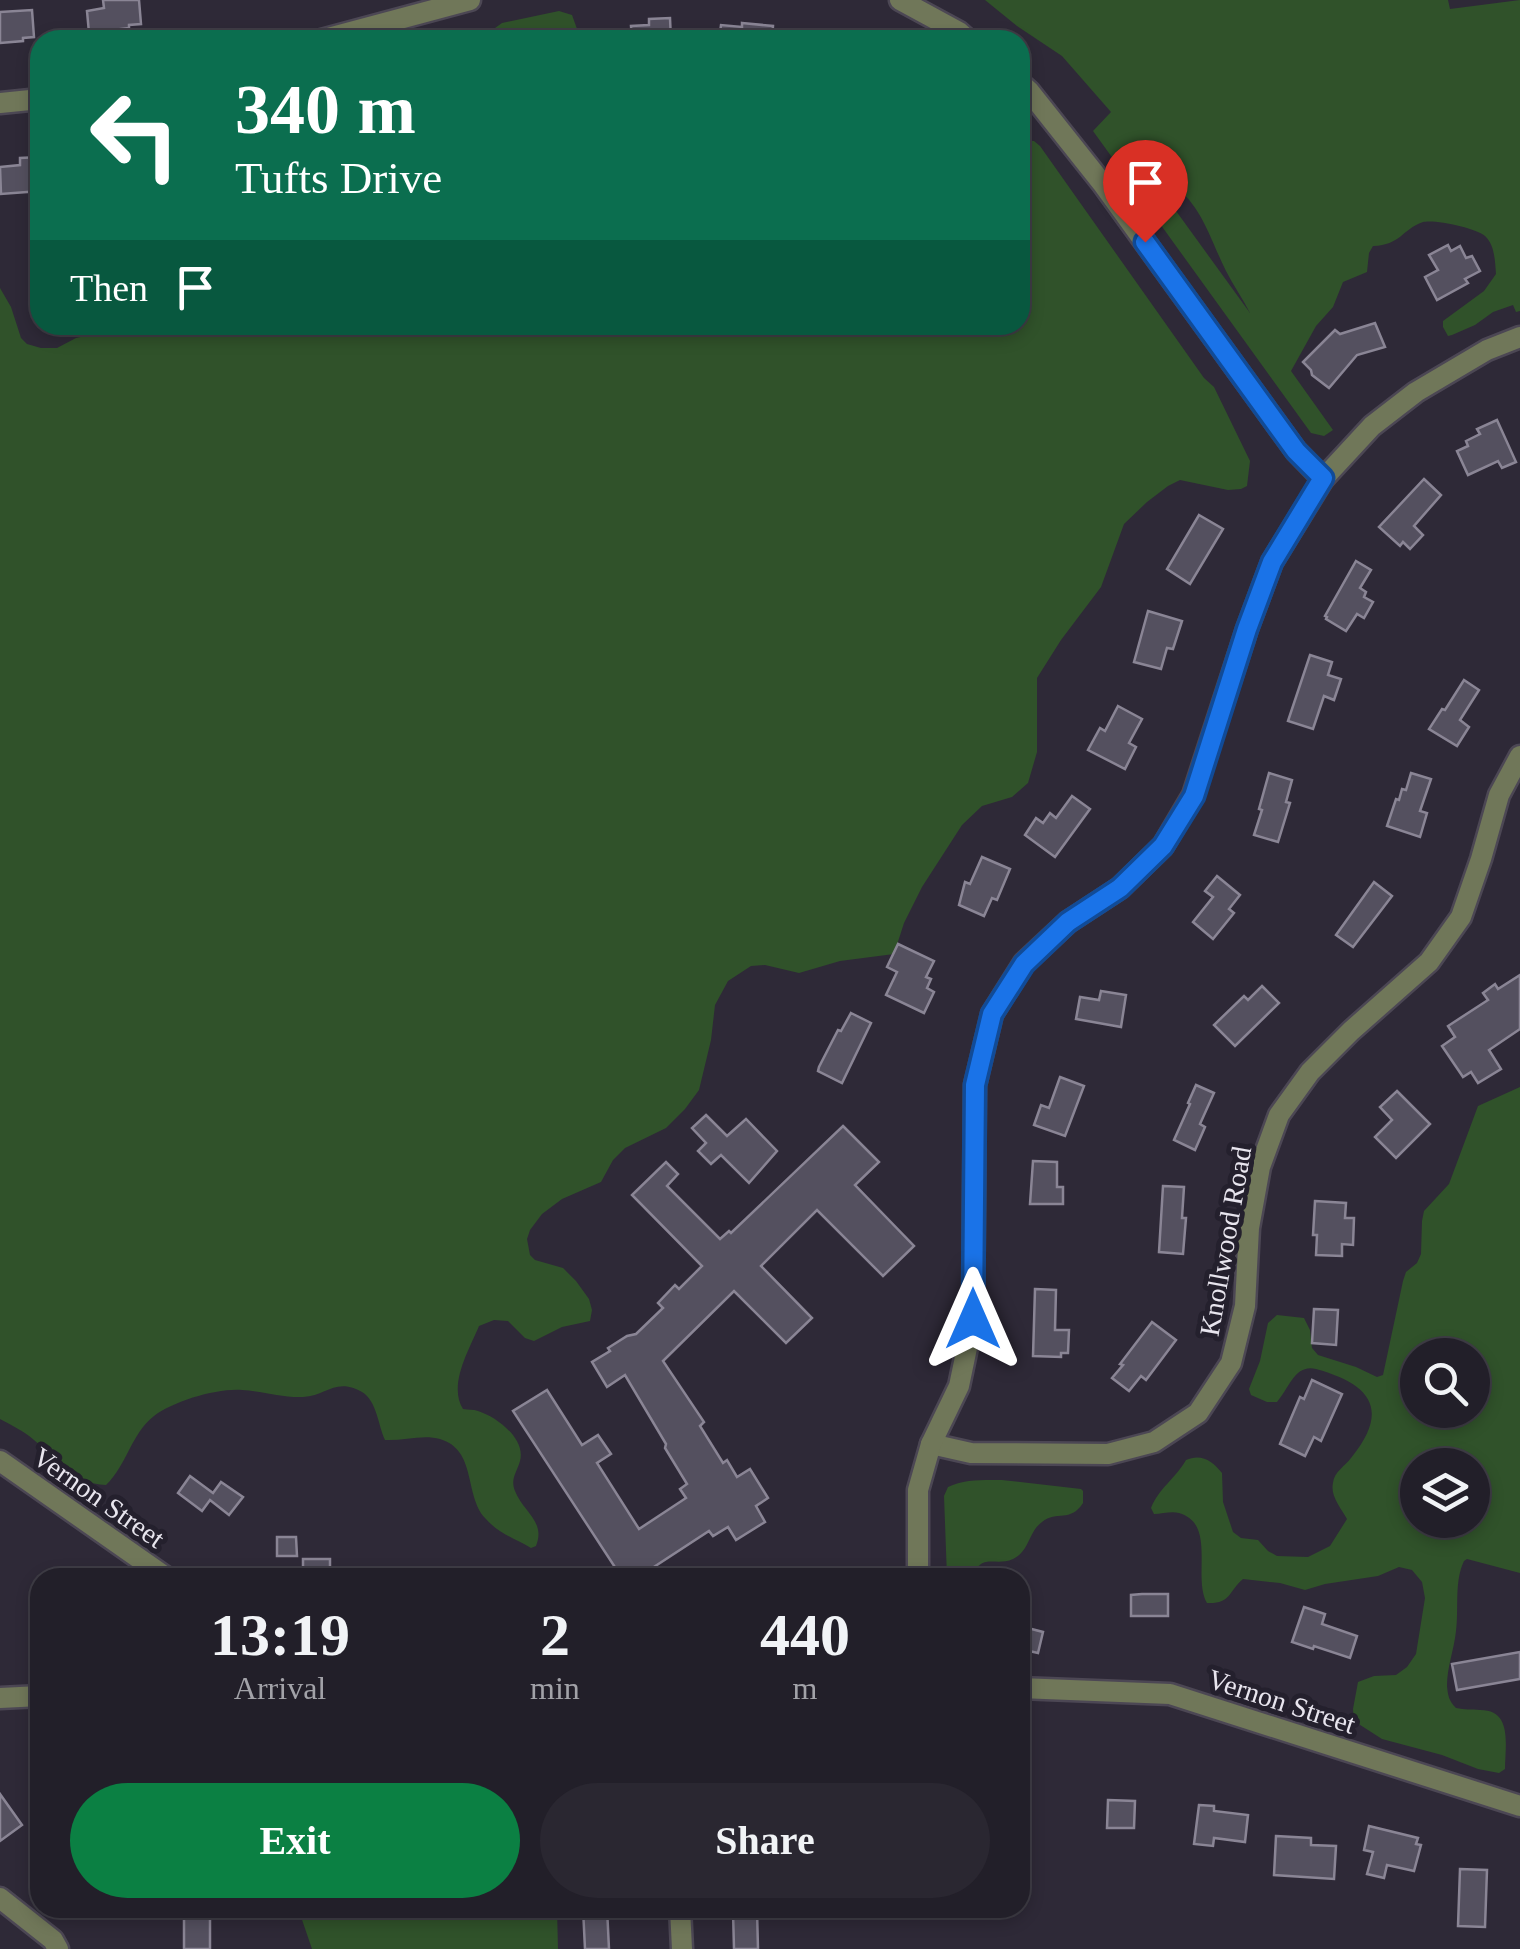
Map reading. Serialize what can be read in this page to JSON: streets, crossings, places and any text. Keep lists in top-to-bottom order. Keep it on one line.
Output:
{"streets":{"street":["Knollwood Road","Vernon Street"]},"page":{"turn":["340 m","Tufts Drive"],"then":"Then","eta":["13:19","Arrival","2","min","440","m"],"buttons":["Exit","Share"]}}
